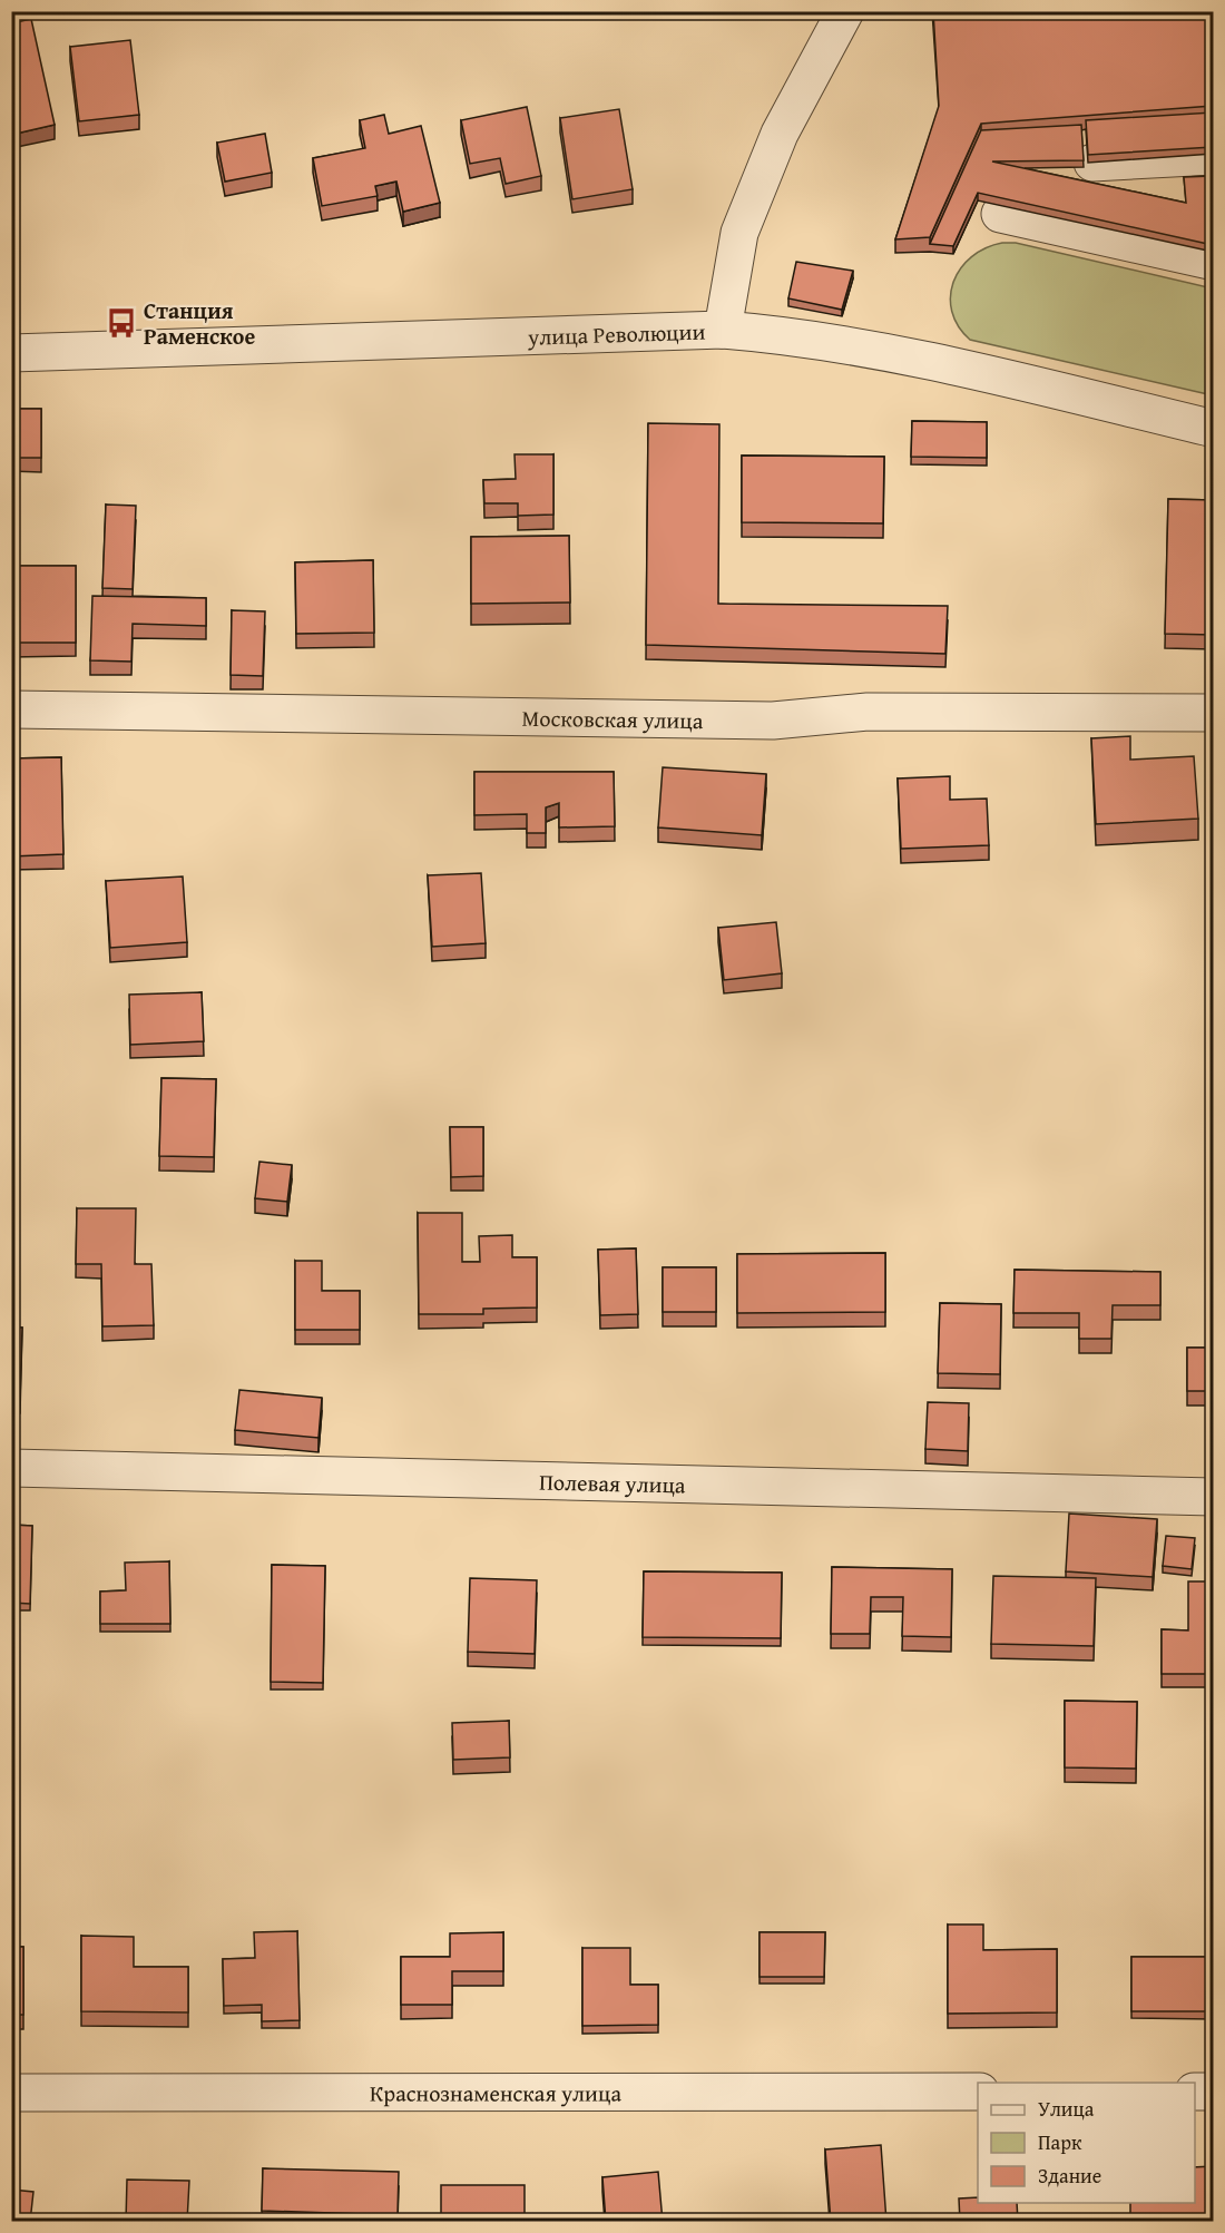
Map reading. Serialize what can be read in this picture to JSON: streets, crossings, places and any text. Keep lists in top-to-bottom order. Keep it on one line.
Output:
{"streets":{"street":["улица Революции","Московская улица","Полевая улица","Краснознаменская улица"]},"places":{"bus stop":["Станция Раменское"]},"legend":["Улица","Парк","Здание"]}
